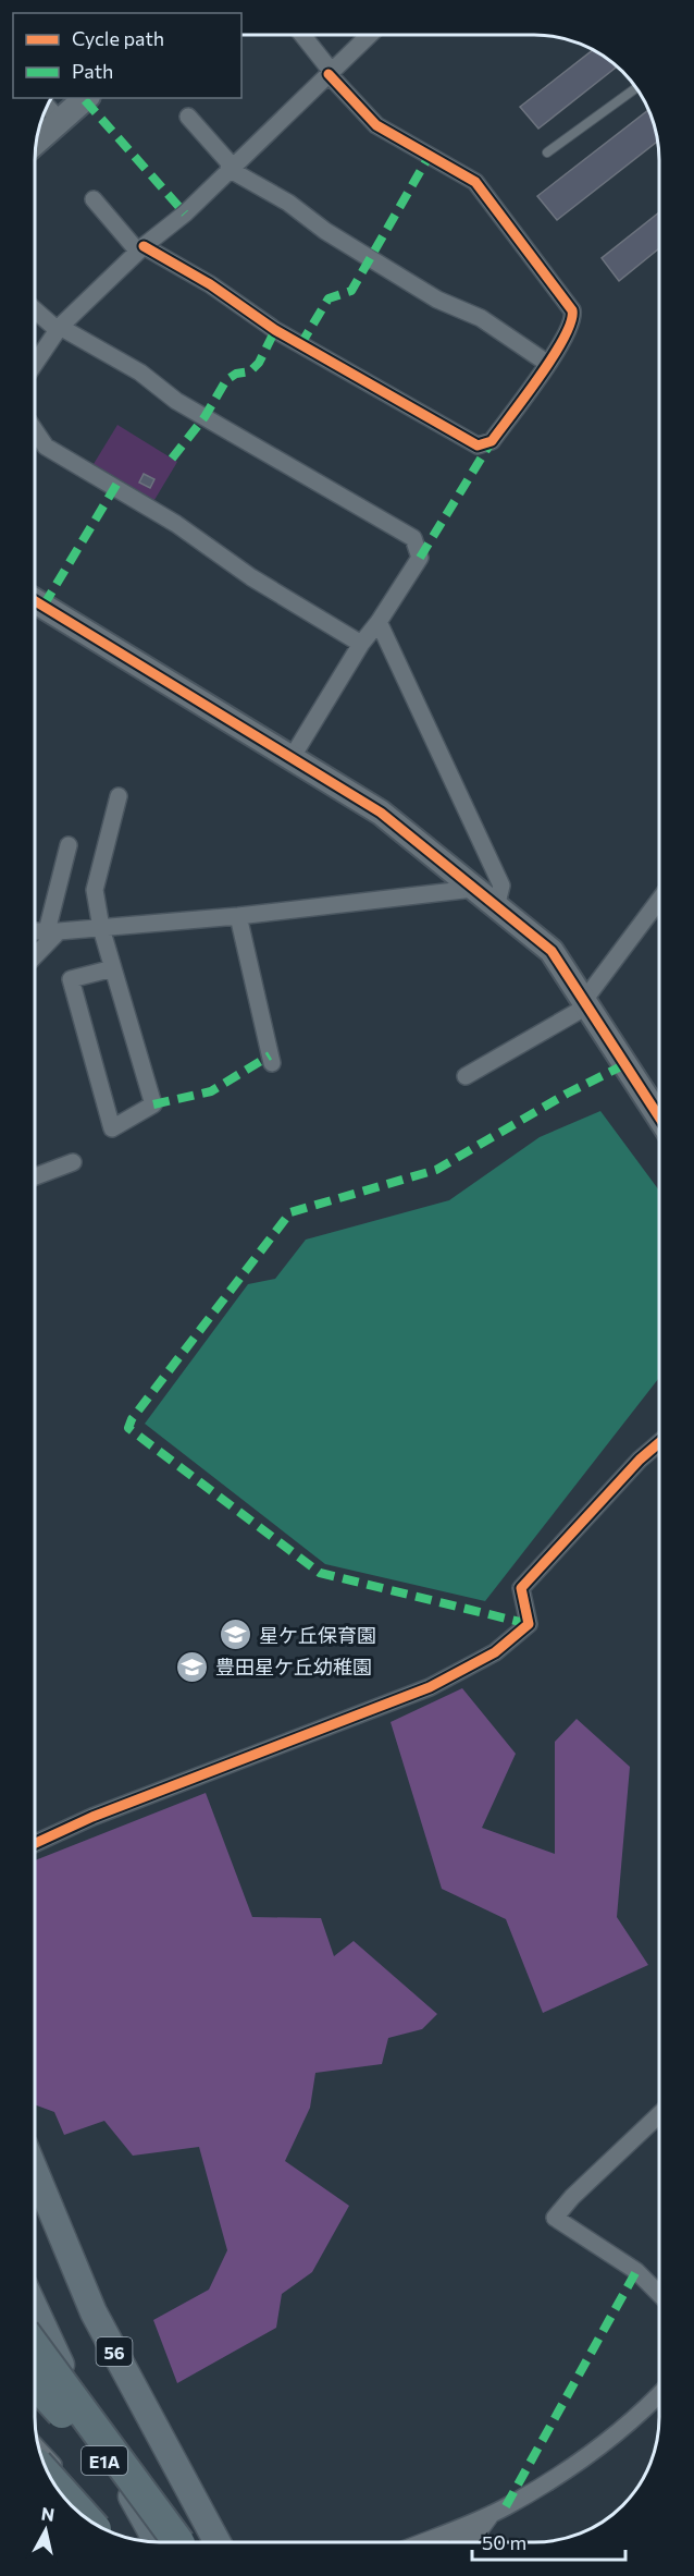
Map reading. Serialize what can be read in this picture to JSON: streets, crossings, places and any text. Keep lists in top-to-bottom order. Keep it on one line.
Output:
{"streets":{"highway":["E1A"],"main road":["56"]},"places":{"school or university":["星ケ丘保育園","豊田星ケ丘幼稚園"]},"legend":["Cycle path","Path"],"scale_bar":"50 m","north":"top"}
